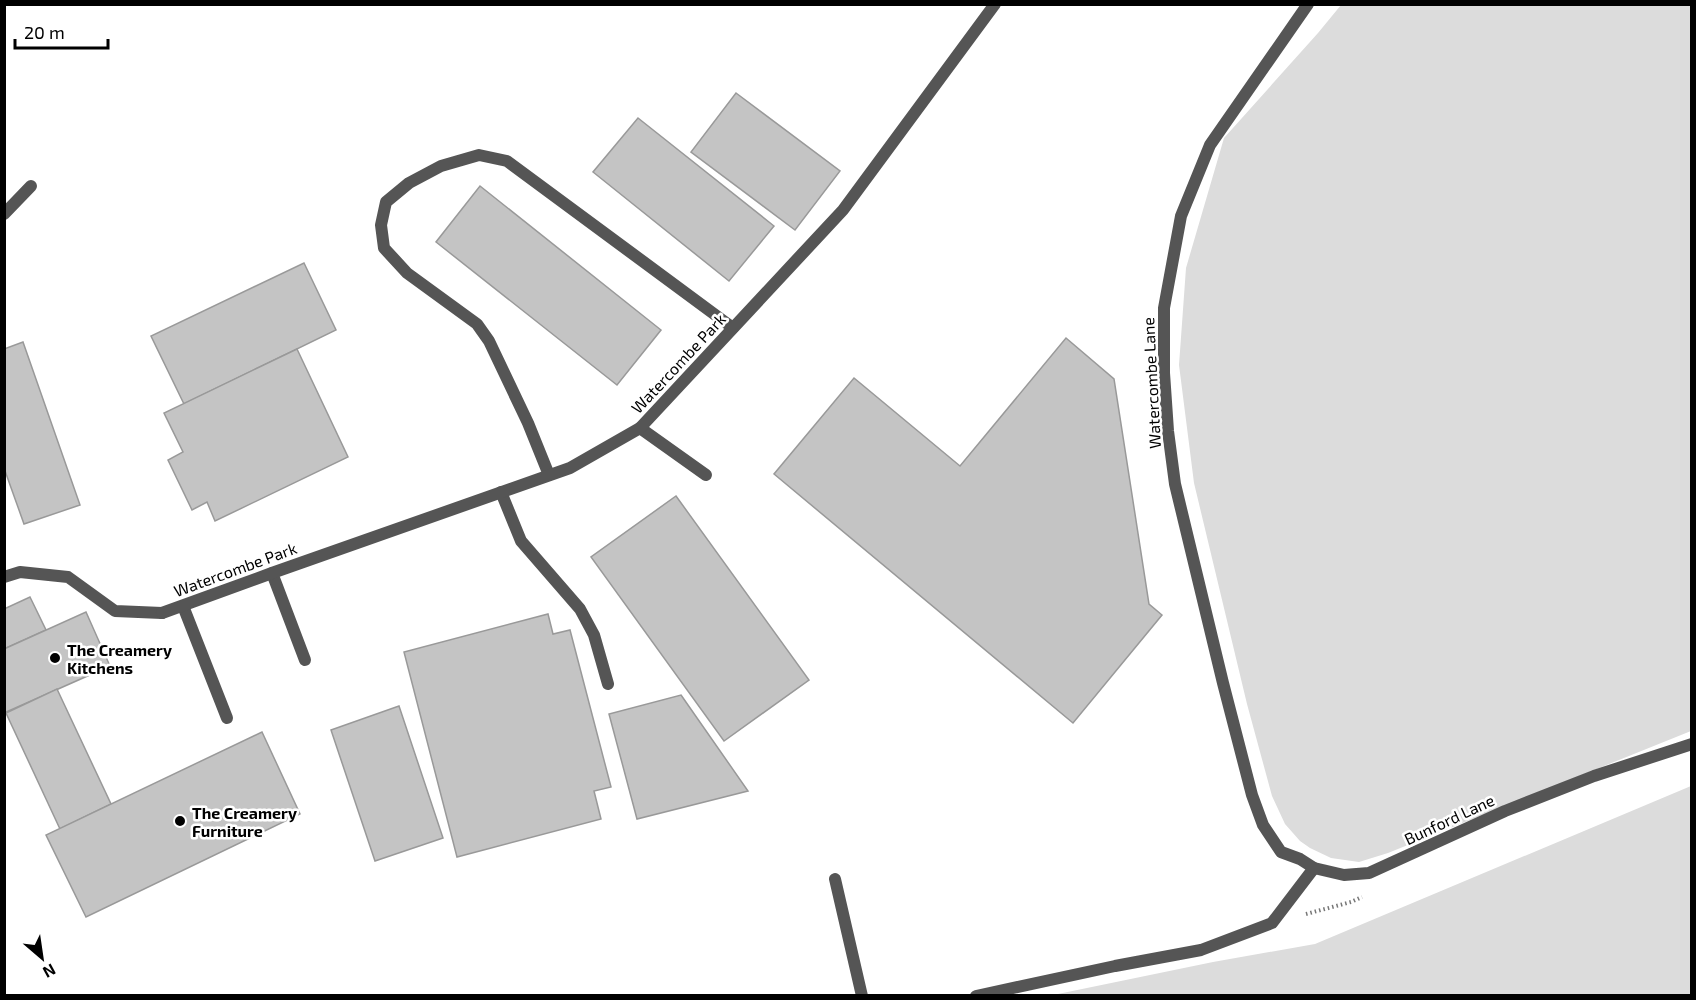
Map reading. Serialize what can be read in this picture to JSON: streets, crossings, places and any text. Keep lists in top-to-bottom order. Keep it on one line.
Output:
{"streets":{"street":["Watercombe Park","Watercombe Lane","Bunford Lane"]},"crossings":[["Watercombe Lane","Bunford Lane"]],"places":["The Creamery Kitchens","The Creamery Furniture"],"scale_bar":"20 m","north":"bottom right"}
